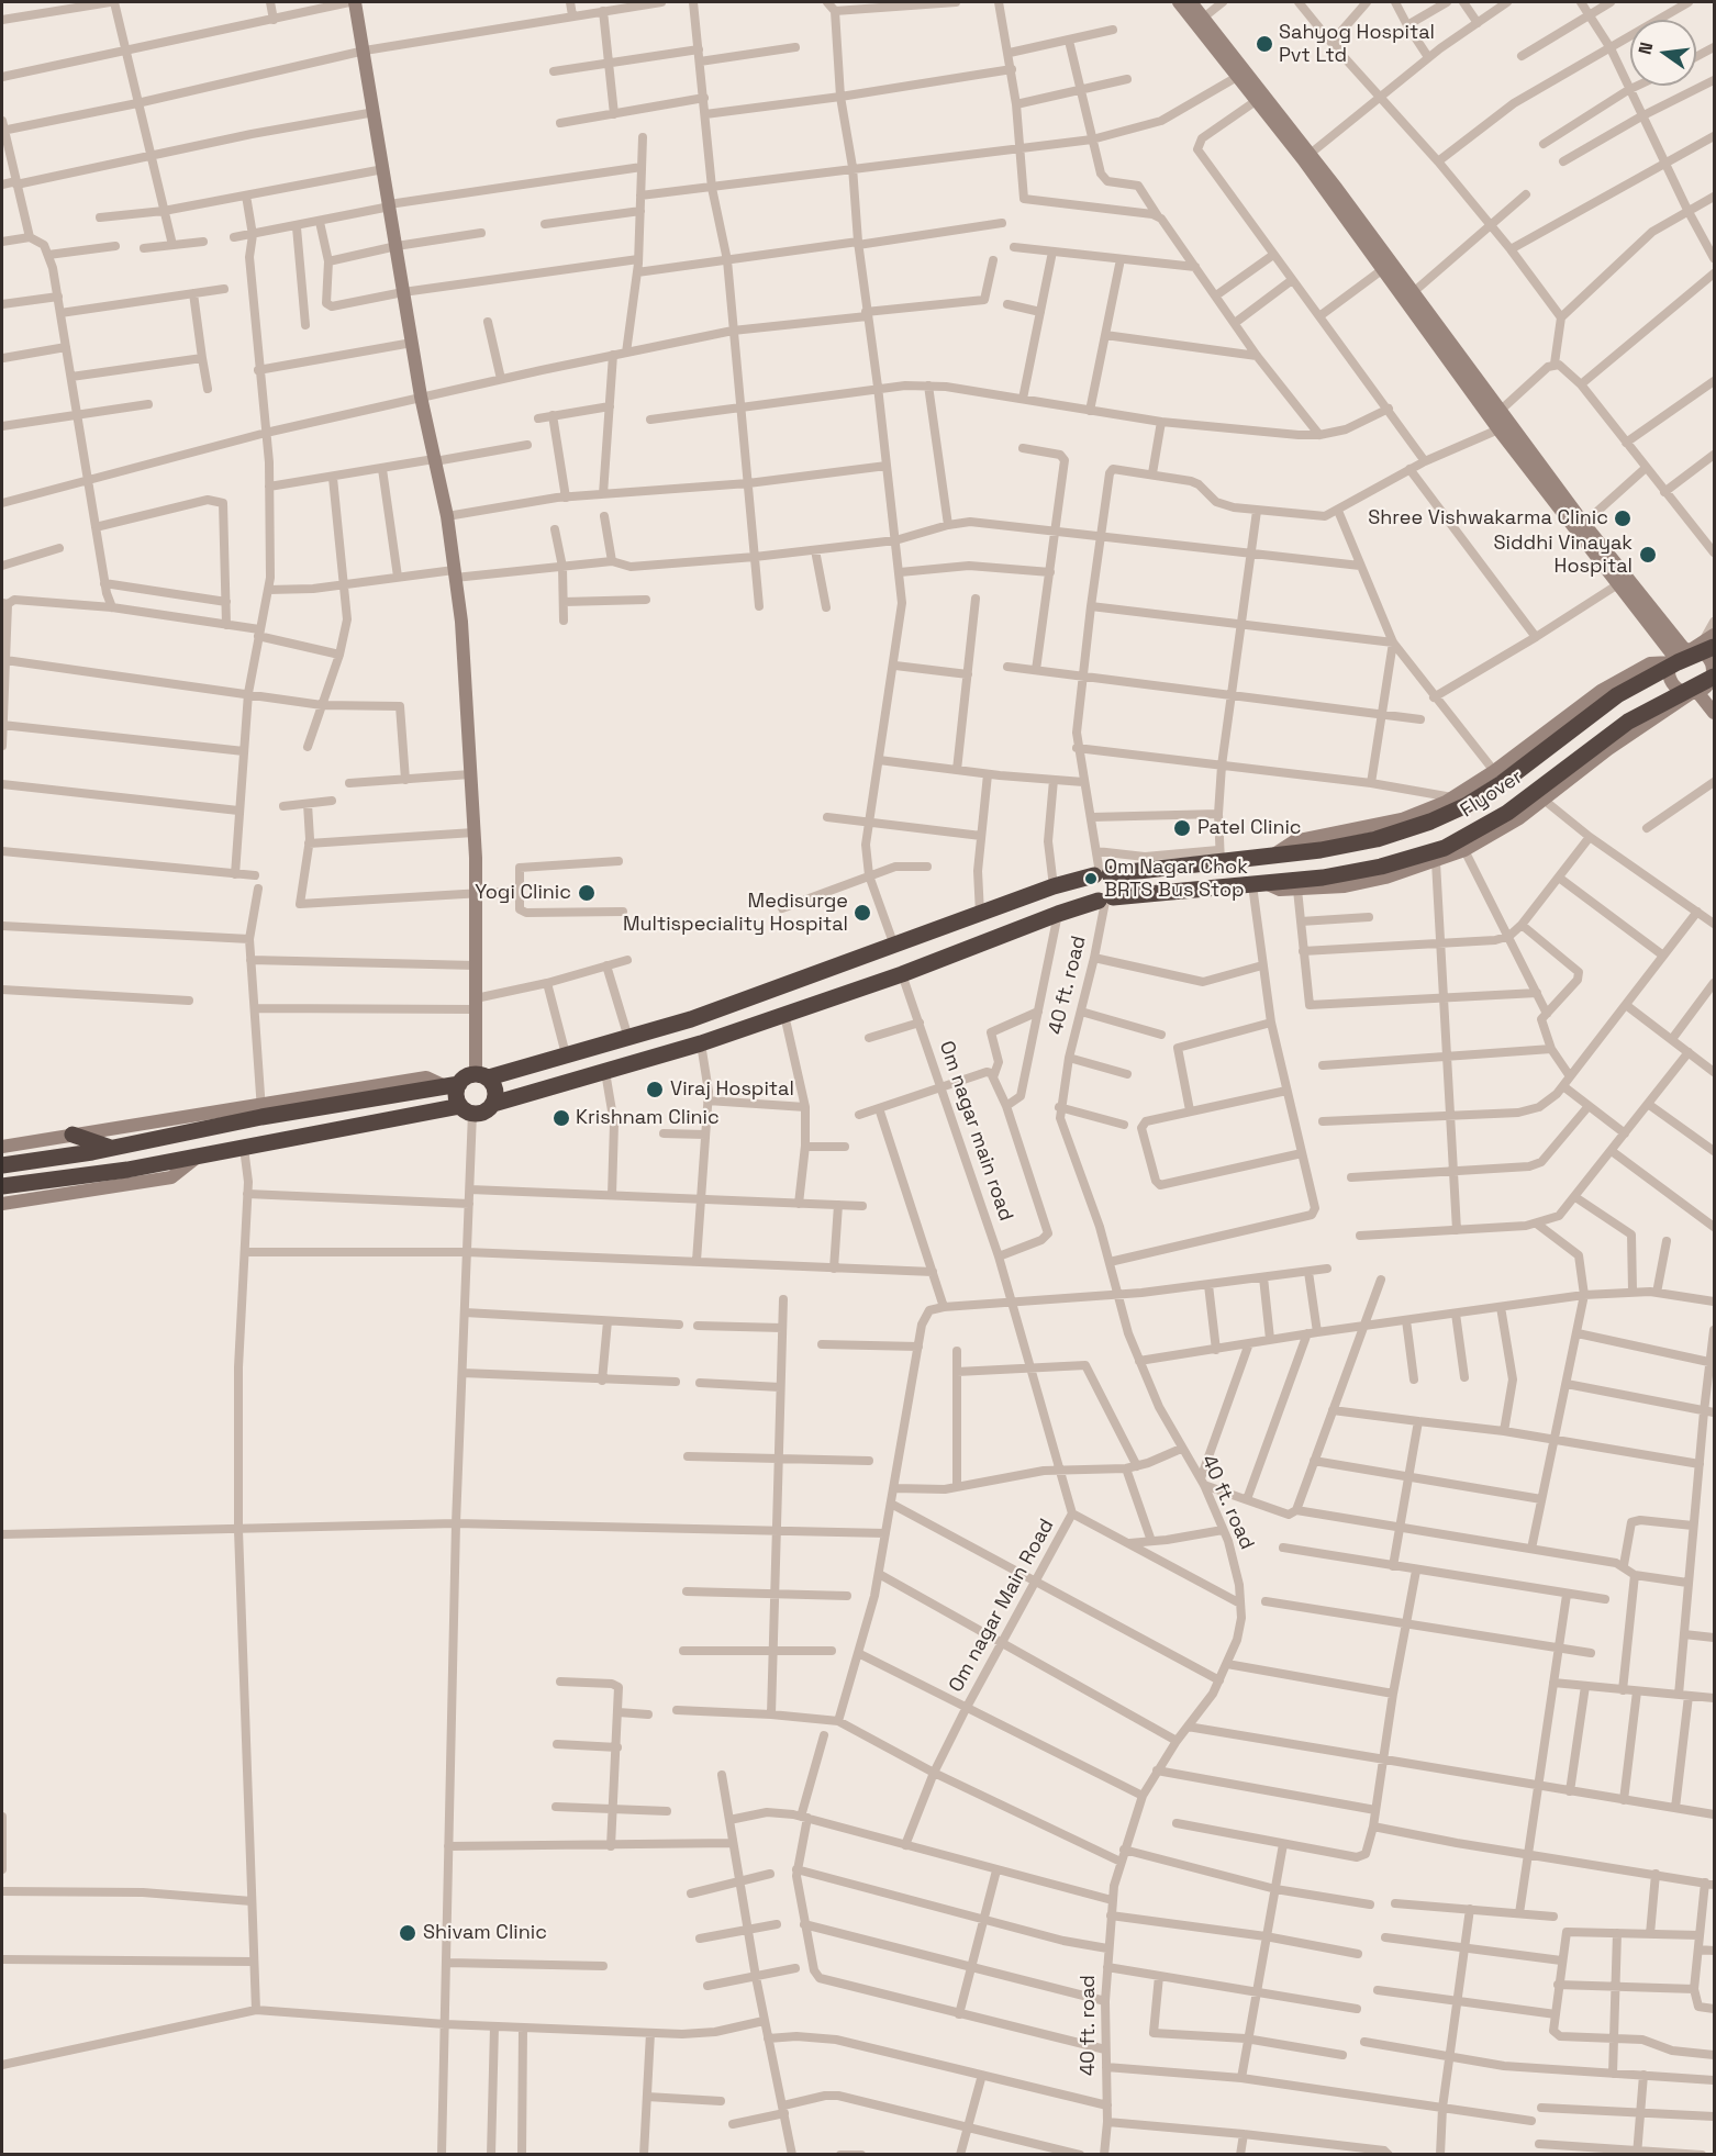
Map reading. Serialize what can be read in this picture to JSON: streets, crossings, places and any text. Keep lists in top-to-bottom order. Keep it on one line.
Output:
{"streets":{"highway":["Flyover"],"street":["40 ft. road","Om nagar main road","Om nagar Main Road"]},"crossings":[["Flyover","40 ft. road"],["Flyover","Om nagar main road"],["Om nagar main road","Om nagar Main Road"]],"places":["Sahyog Hospital Pvt Ltd","Shree Vishwakarma Clinic","Siddhi Vinayak Hospital","Patel Clinic","Om Nagar Chok BRTS Bus Stop","Yogi Clinic","Medisurge Multispeciality Hospital","Viraj Hospital","Krishnam Clinic","Shivam Clinic"],"north":"left"}
